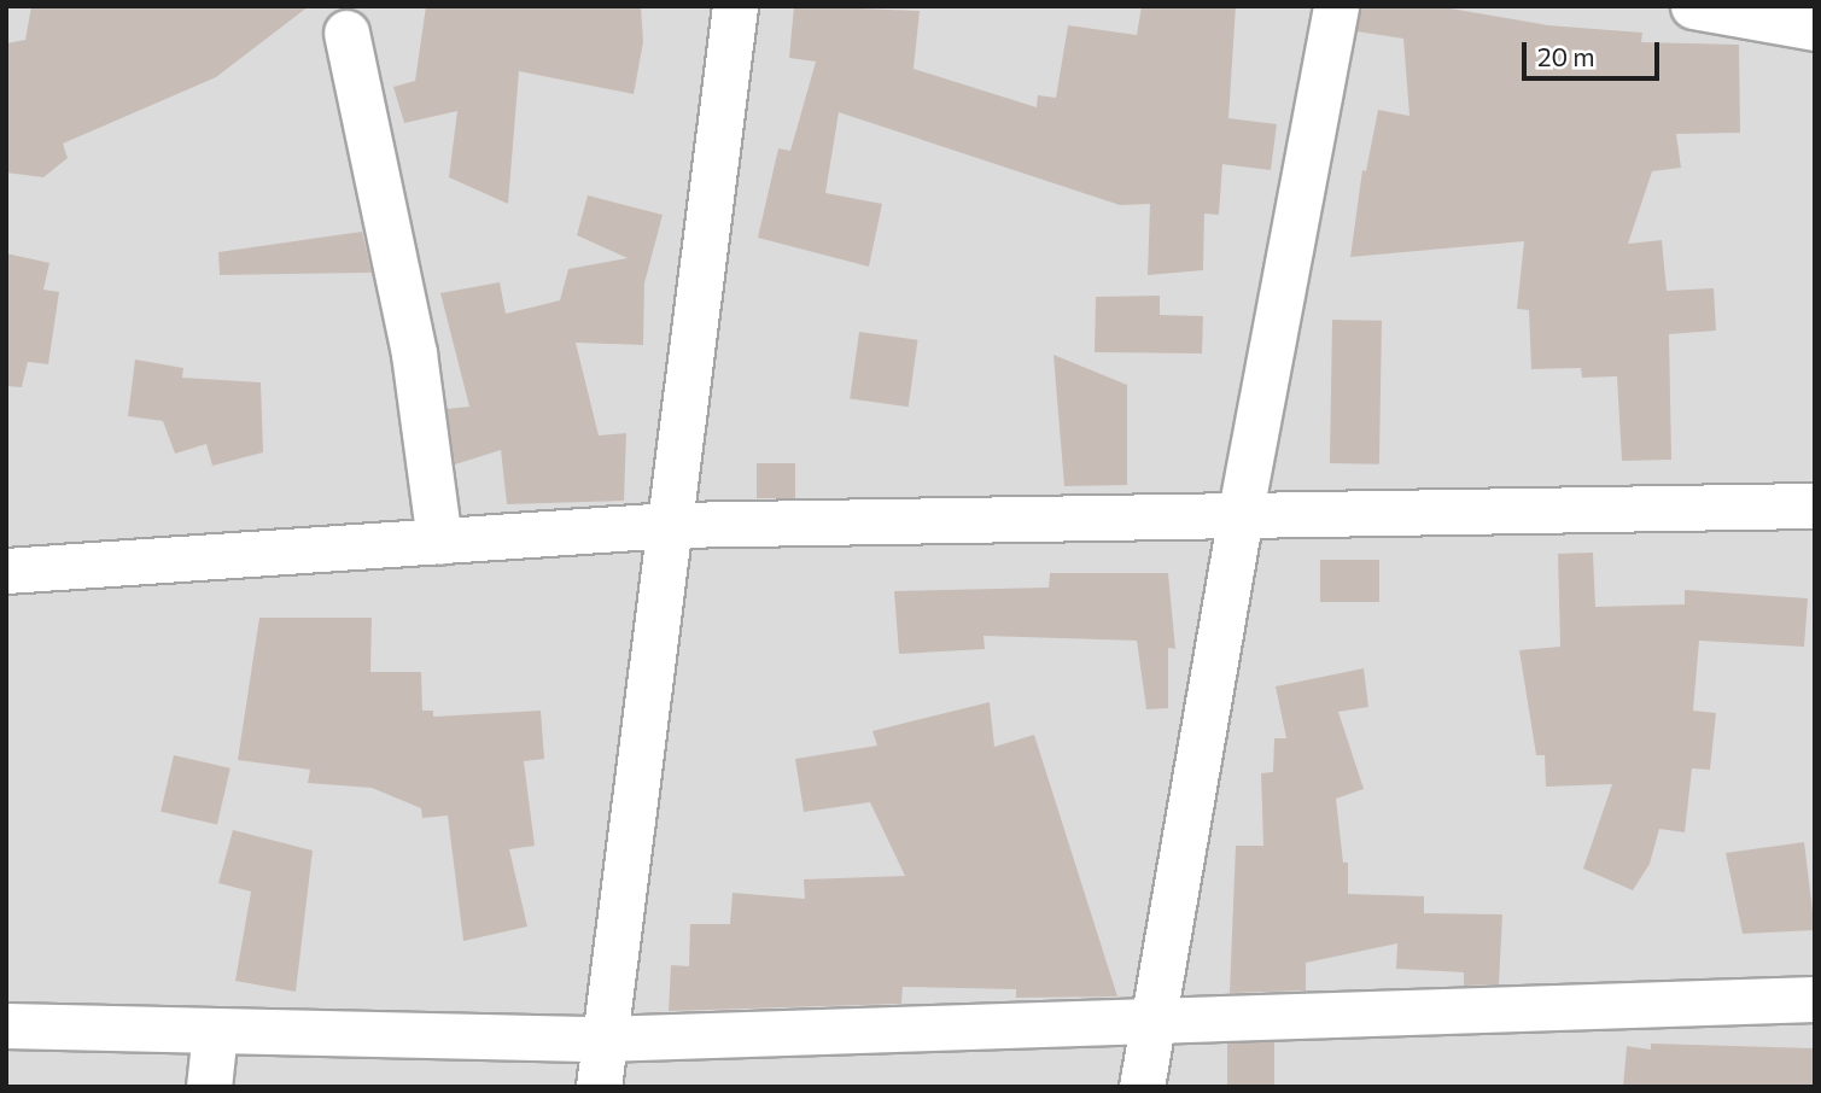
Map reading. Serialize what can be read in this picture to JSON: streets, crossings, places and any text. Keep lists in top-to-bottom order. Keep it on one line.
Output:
{"scale_bar":"20 m"}
